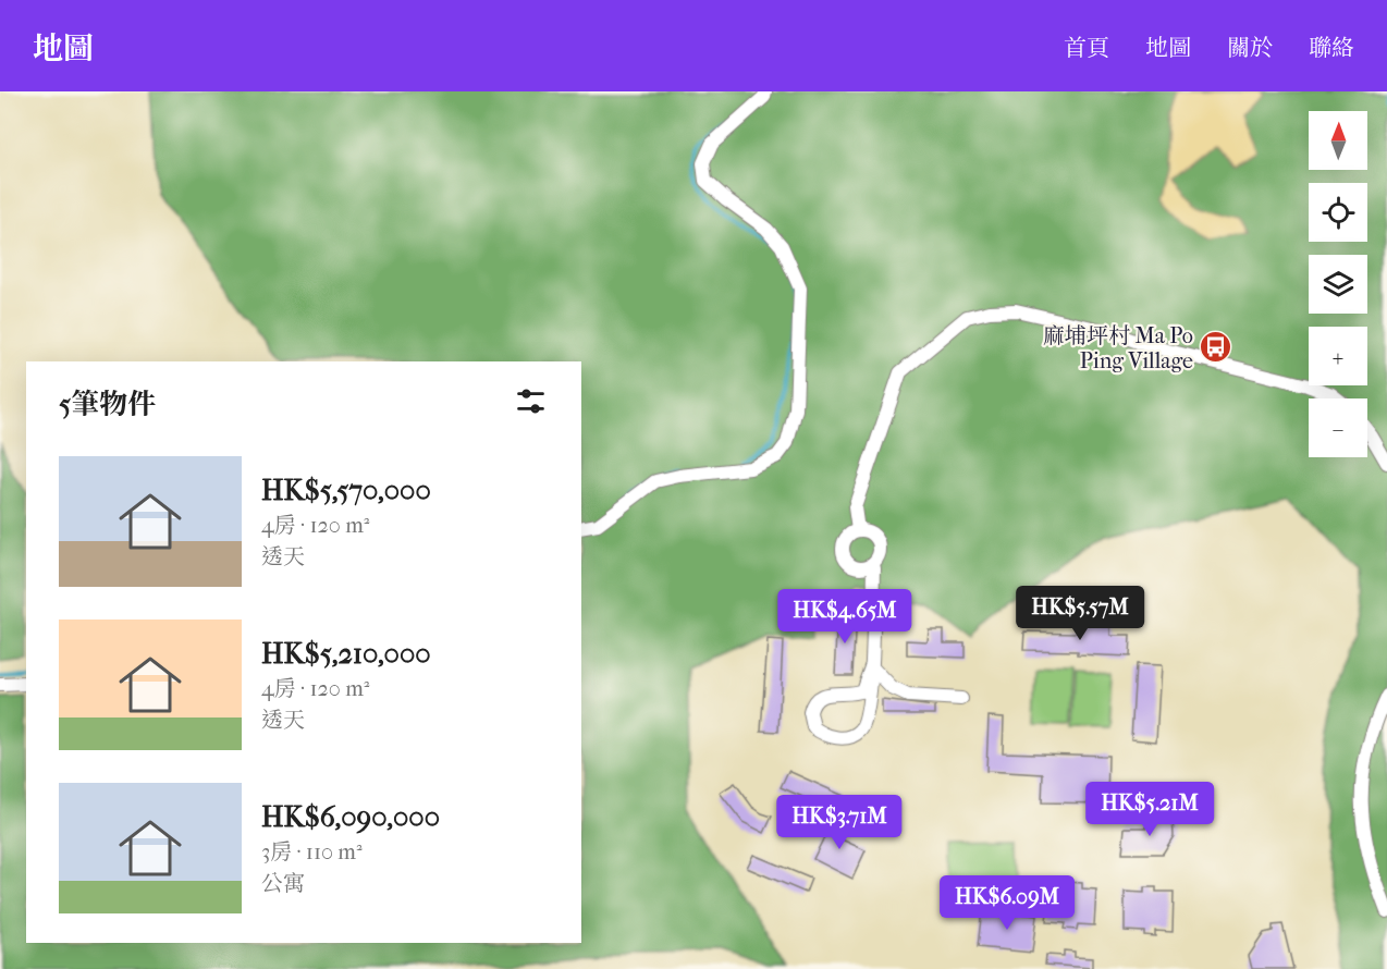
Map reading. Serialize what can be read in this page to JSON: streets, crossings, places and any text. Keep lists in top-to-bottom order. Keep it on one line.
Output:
{"places":{"bus stop":["麻埔坪村 Ma Po Ping Village"]},"north":"top","page":{"header":"地圖","nav":["首頁","地圖","關於","聯絡"],"map_buttons":["+","−"],"heading":"5筆物件","list":[{"name":"HK$5,570,000","note":"4房 · 120 m² · 透天"},{"name":"HK$5,210,000","note":"4房 · 120 m² · 透天"},{"name":"HK$6,090,000","note":"3房 · 110 m² · 公寓"}],"price":["HK$5.57M","HK$4.65M","HK$5.21M","HK$3.71M","HK$6.09M"]}}
